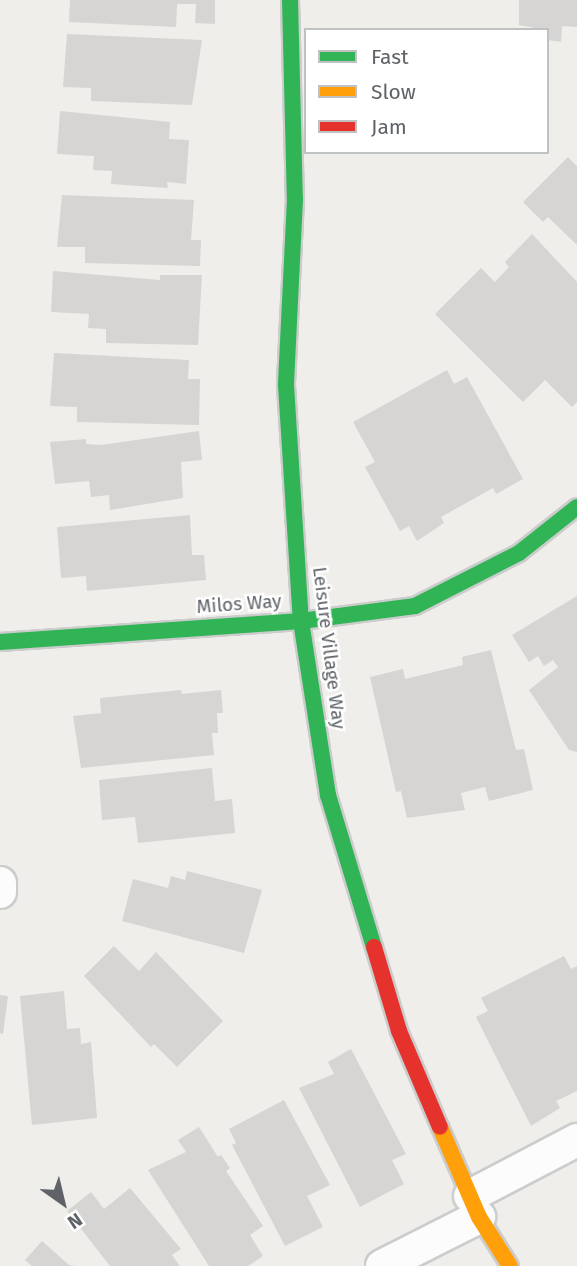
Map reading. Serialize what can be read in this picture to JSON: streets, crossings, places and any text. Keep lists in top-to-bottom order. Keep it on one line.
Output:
{"streets":{"street":["Milos Way","Leisure Village Way"]},"crossings":[["Milos Way","Leisure Village Way"]],"legend":["Fast","Slow","Jam"],"north":"bottom right"}
